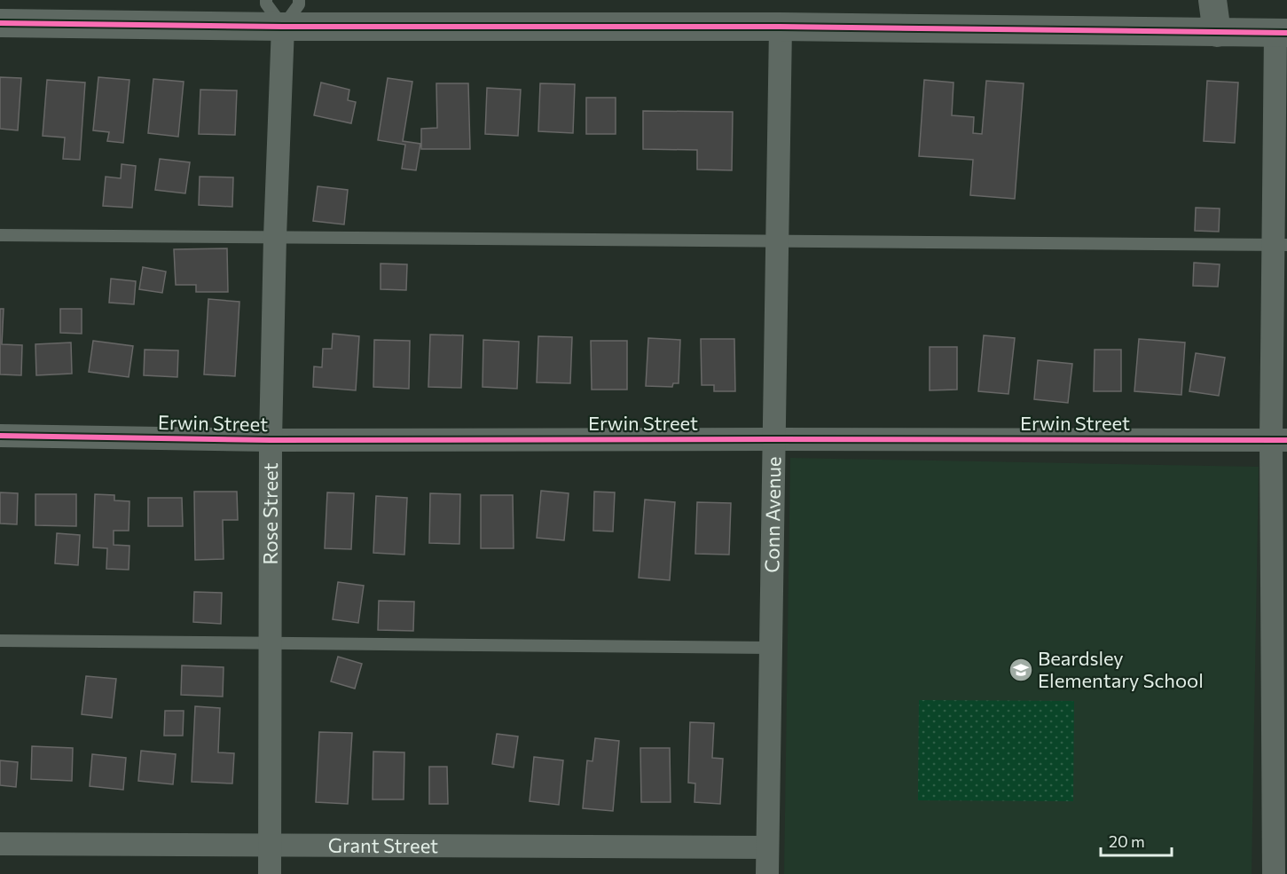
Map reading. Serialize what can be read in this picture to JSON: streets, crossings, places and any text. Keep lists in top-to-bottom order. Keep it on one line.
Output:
{"streets":{"street":["Erwin Street","Rose Street","Conn Avenue","Grant Street"]},"crossings":[["Erwin Street","Rose Street"],["Erwin Street","Conn Avenue"],["Rose Street","Grant Street"],["Conn Avenue","Grant Street"]],"places":{"school or university":["Beardsley Elementary School"]},"scale_bar":"20 m"}
